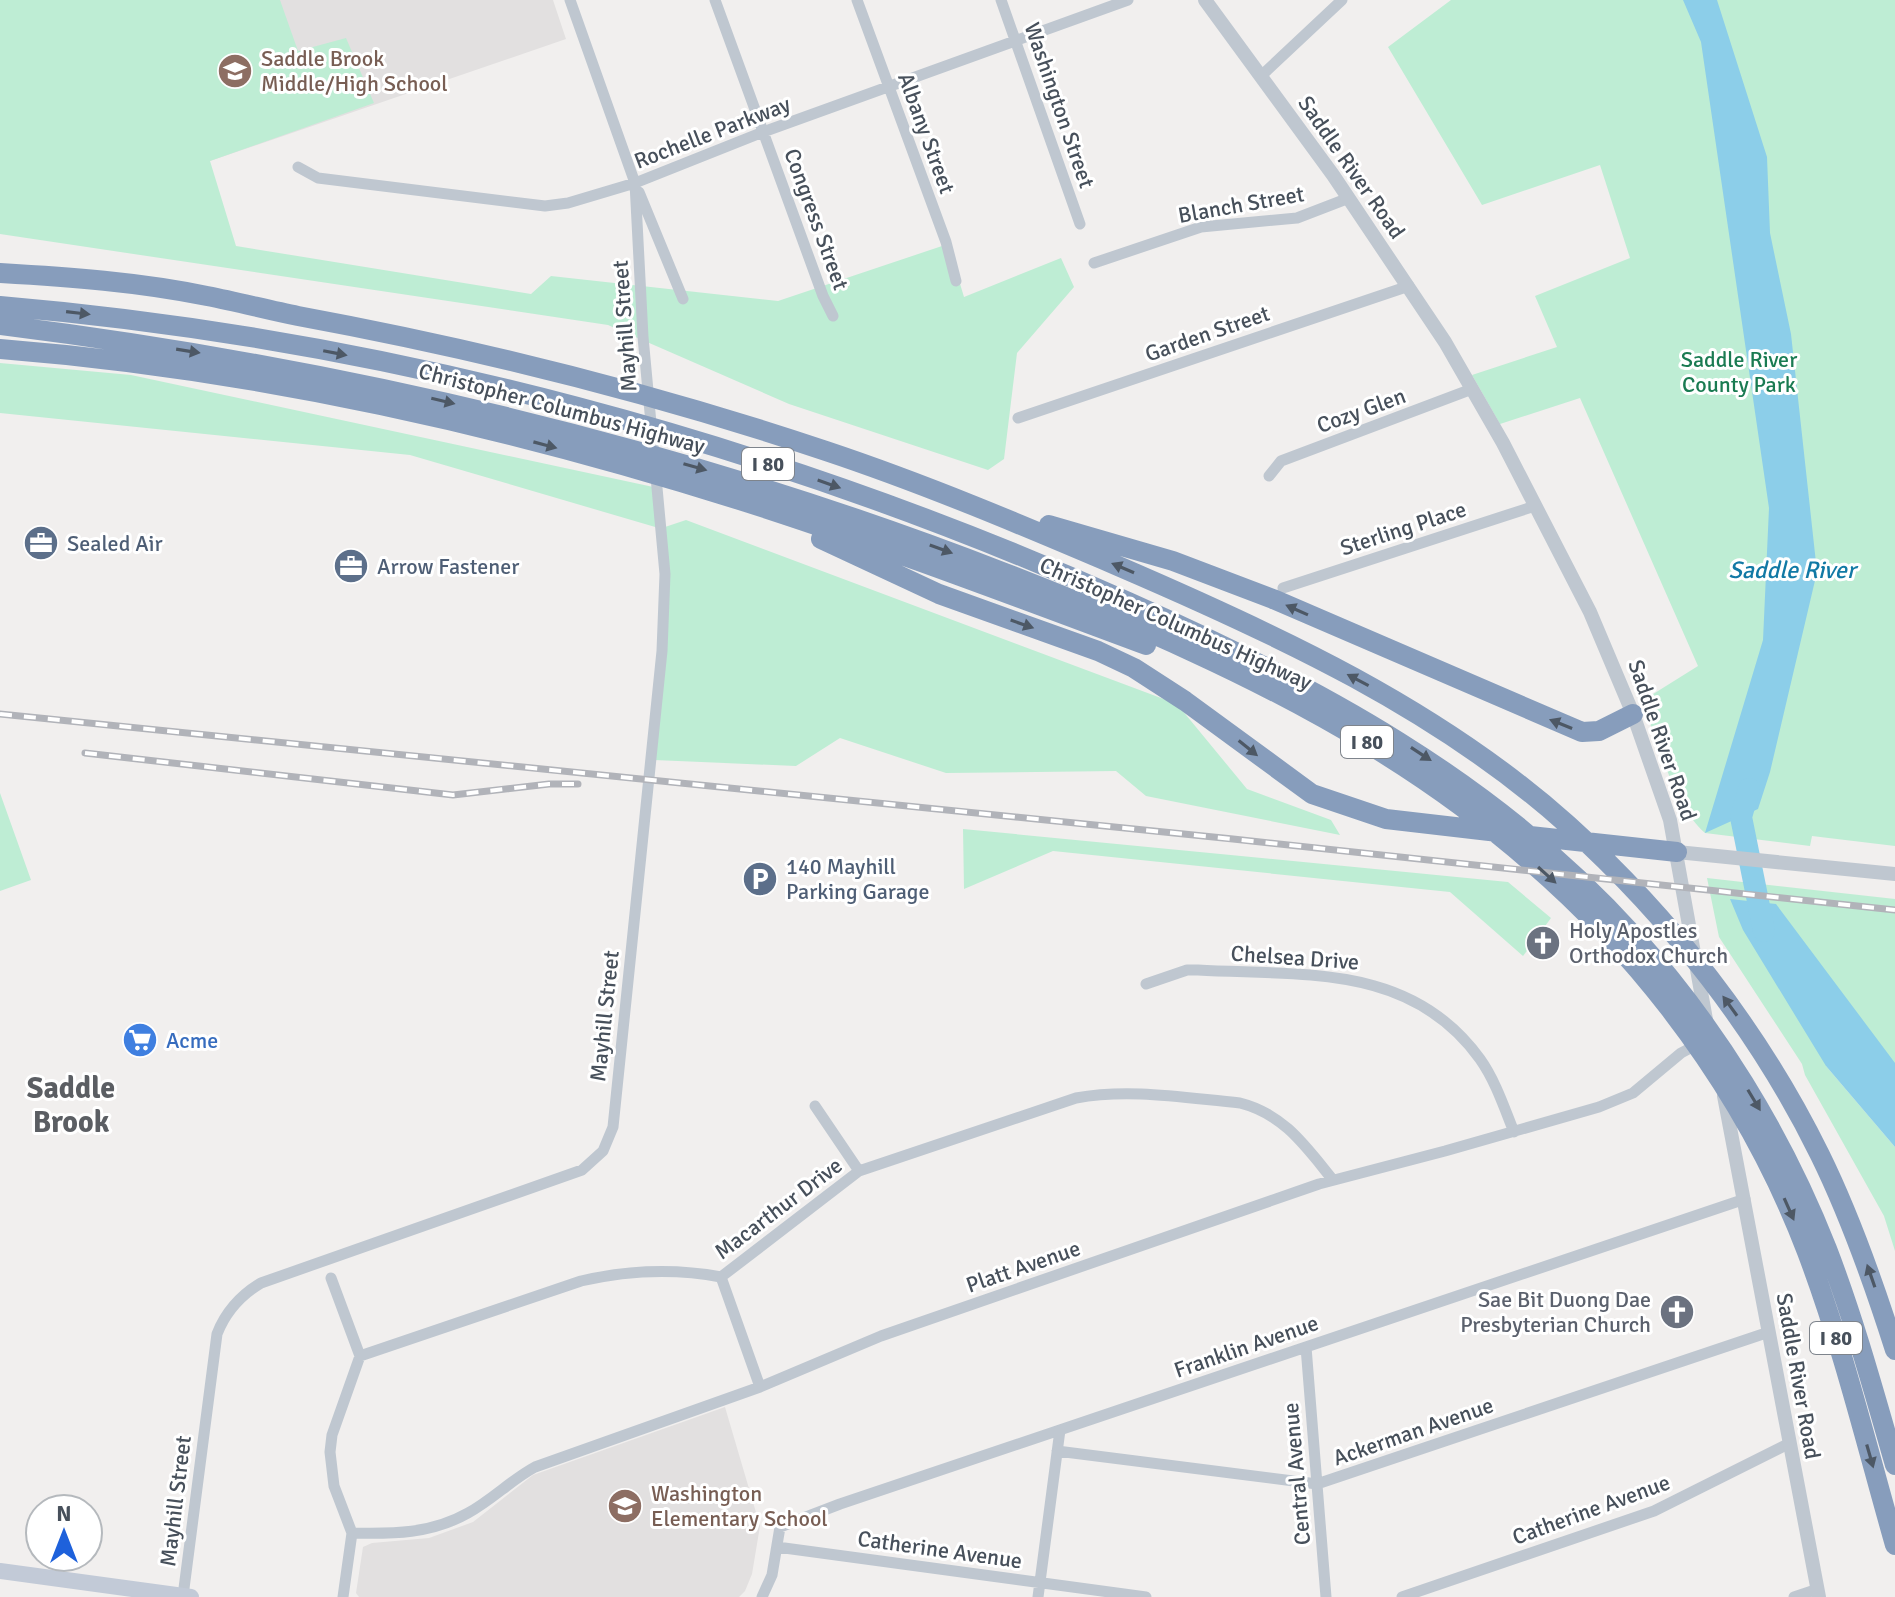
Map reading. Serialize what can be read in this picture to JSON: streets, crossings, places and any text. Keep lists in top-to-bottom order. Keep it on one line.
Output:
{"streets":{"highway":["Christopher Columbus Highway","I 80"],"street":["Washington Street","Rochelle Parkway","Albany Street","Saddle River Road","Blanch Street","Congress Street","Mayhill Street","Garden Street","Cozy Glen","Sterling Place","Chelsea Drive","Macarthur Drive","Platt Avenue","Franklin Avenue","Ackerman Avenue","Central Avenue","Catherine Avenue"]},"crossings":[["Washington Street","Rochelle Parkway"],["Rochelle Parkway","Albany Street"],["Rochelle Parkway","Congress Street"],["Rochelle Parkway","Mayhill Street"],["Saddle River Road","Blanch Street"],["Saddle River Road","Garden Street"],["Saddle River Road","Cozy Glen"],["Saddle River Road","Sterling Place"],["Saddle River Road","Platt Avenue"],["Saddle River Road","Franklin Avenue"],["Saddle River Road","Ackerman Avenue"],["Saddle River Road","Catherine Avenue"],["Chelsea Drive","Platt Avenue"],["Macarthur Drive","Platt Avenue"],["Franklin Avenue","Central Avenue"],["Franklin Avenue","Catherine Avenue"],["Ackerman Avenue","Central Avenue"]],"districts":["Saddle Brook"],"water":["Saddle River"],"parks":["Saddle River County Park"],"places":{"school or university":["Saddle Brook Middle/High School","Washington Elementary School"],"office":["Sealed Air","Arrow Fastener"],"parking":["140 Mayhill Parking Garage"],"church":["Holy Apostles Orthodox Church","Sae Bit Duong Dae Presbyterian Church"],"supermarket":["Acme"]},"north":"top"}
